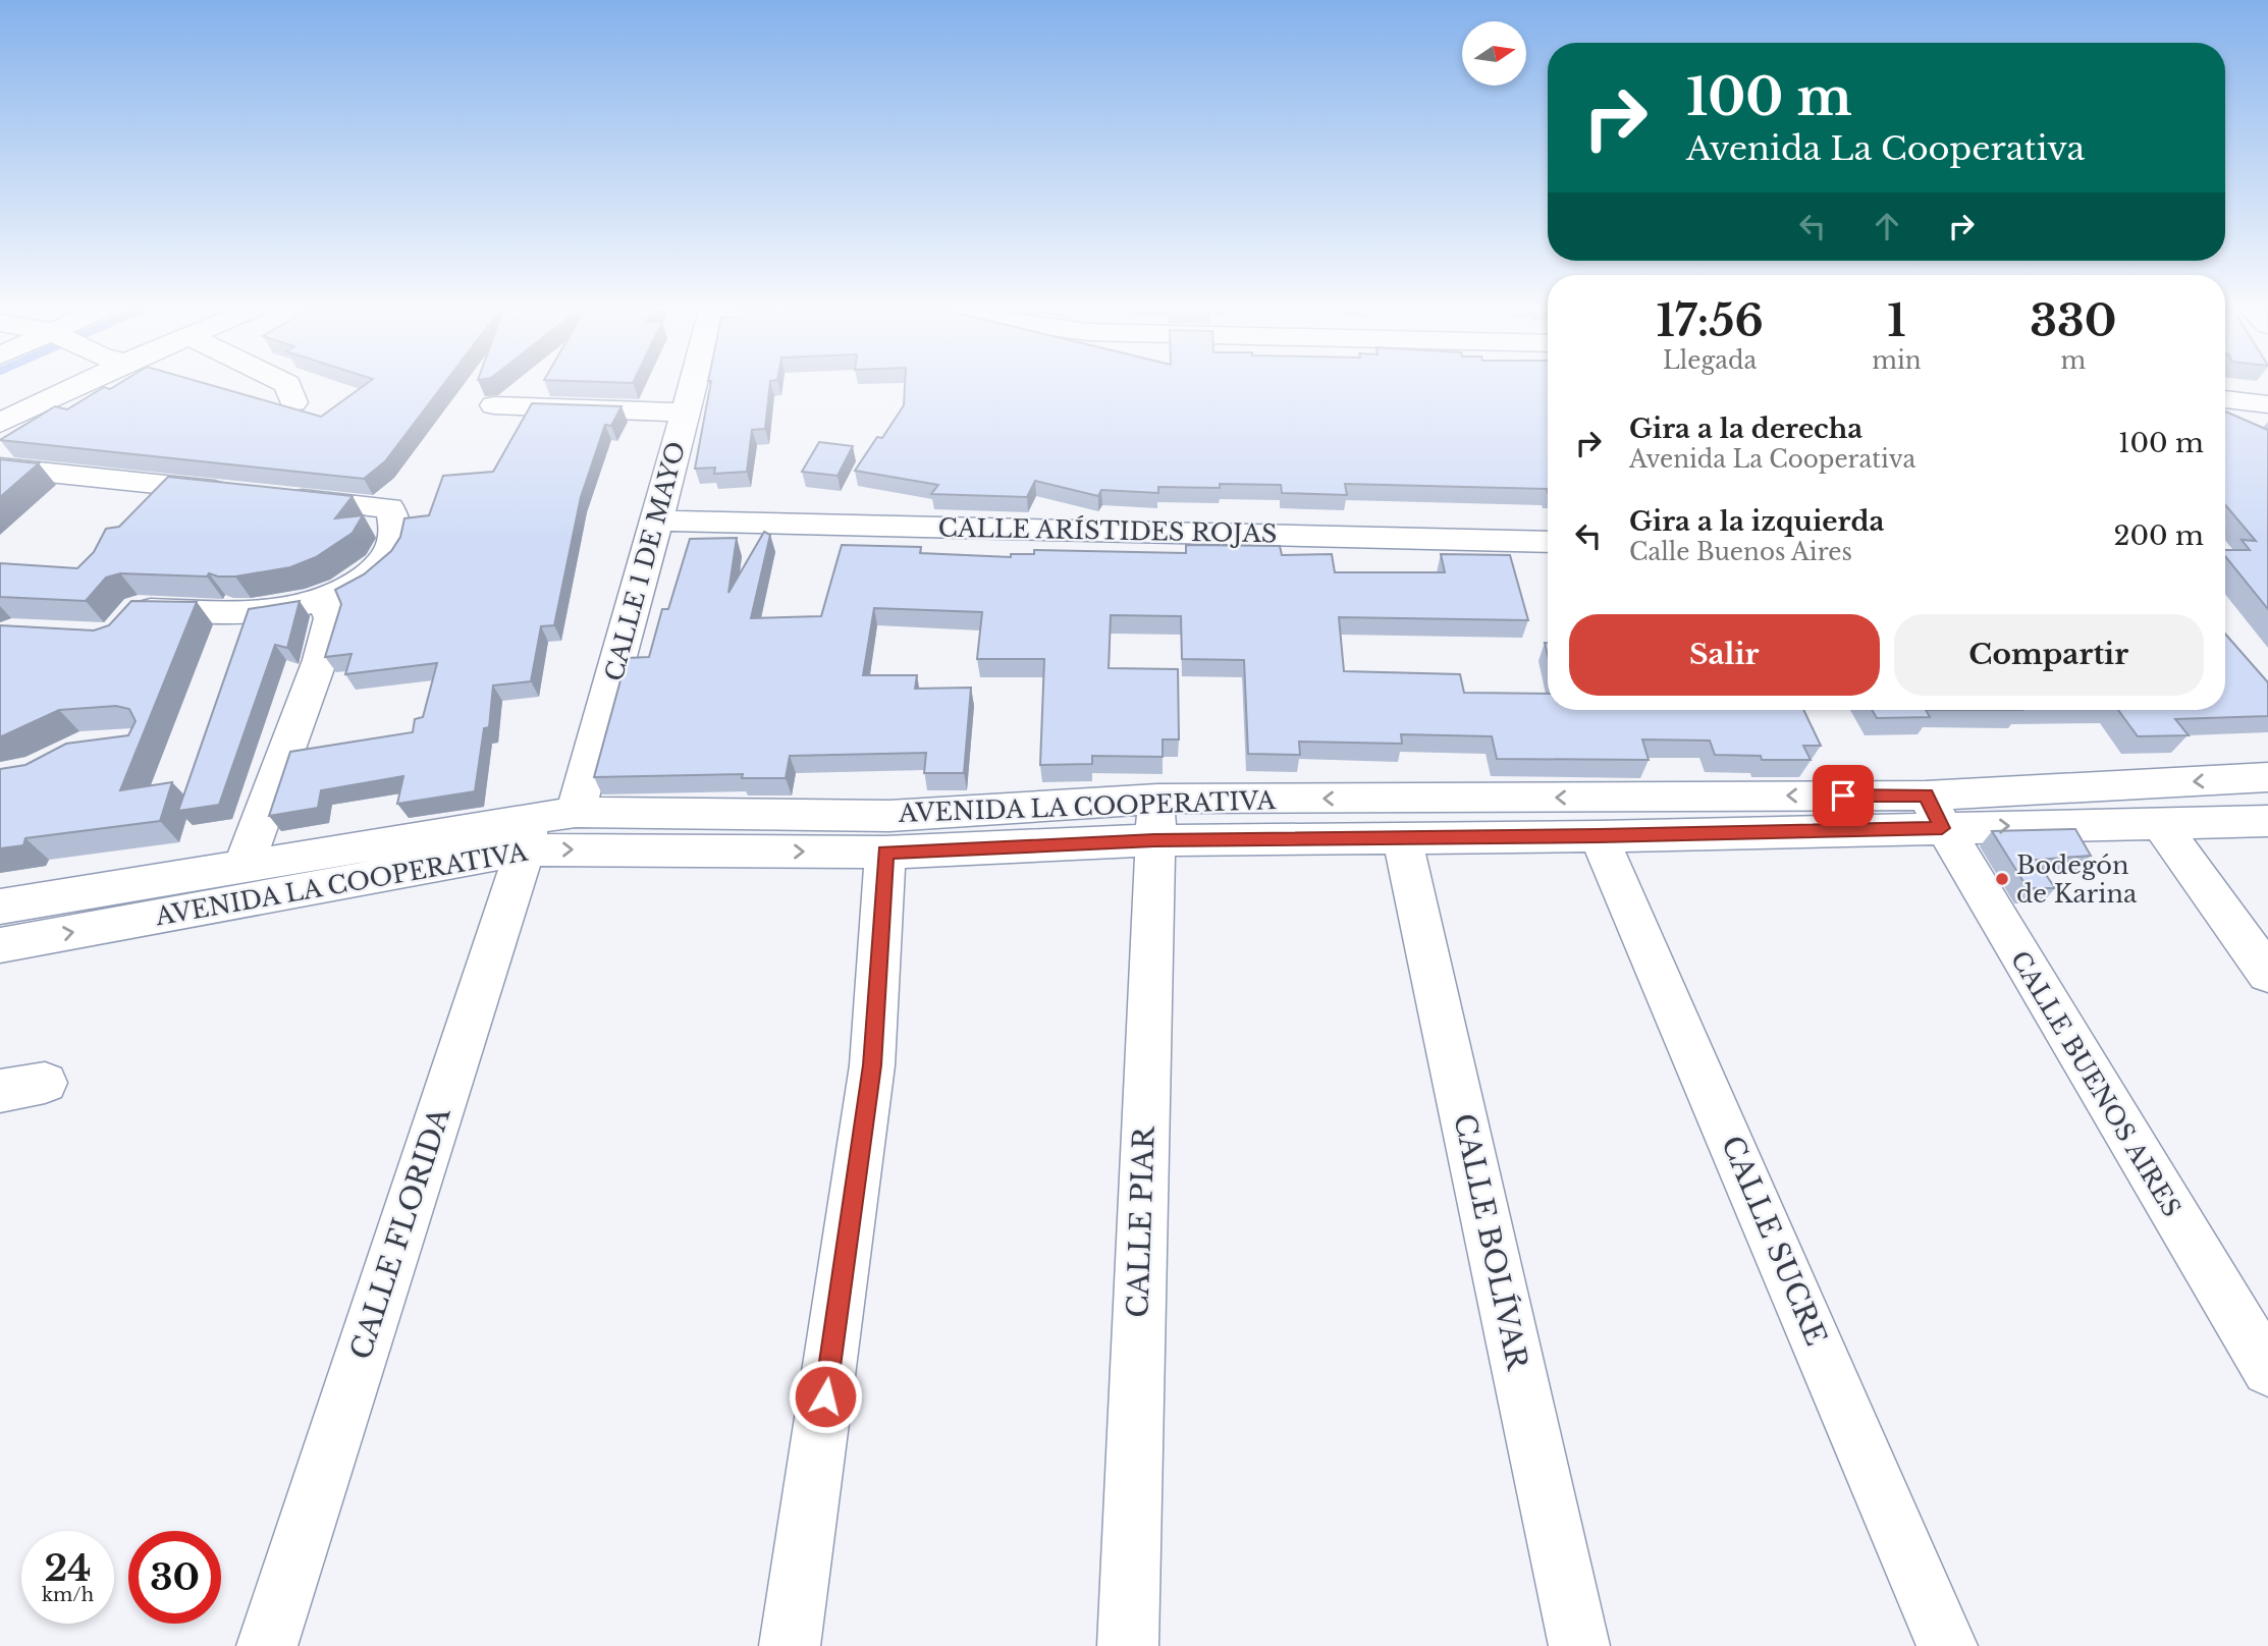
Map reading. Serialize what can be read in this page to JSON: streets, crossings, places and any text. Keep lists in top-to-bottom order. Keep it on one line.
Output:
{"streets":{"street":["CALLE ARÍSTIDES ROJAS","CALLE 1 DE MAYO","AVENIDA LA COOPERATIVA","CALLE BUENOS AIRES","CALLE PIAR","CALLE FLORIDA","CALLE SUCRE","CALLE BOLÍVAR"]},"crossings":[["CALLE ARÍSTIDES ROJAS","CALLE 1 DE MAYO"],["CALLE 1 DE MAYO","AVENIDA LA COOPERATIVA"],["CALLE 1 DE MAYO","CALLE FLORIDA"],["AVENIDA LA COOPERATIVA","CALLE BUENOS AIRES"],["AVENIDA LA COOPERATIVA","CALLE PIAR"],["AVENIDA LA COOPERATIVA","CALLE FLORIDA"],["AVENIDA LA COOPERATIVA","CALLE SUCRE"],["AVENIDA LA COOPERATIVA","CALLE BOLÍVAR"]],"places":["Bodegón de Karina"],"north":"right","page":{"turn":["100 m","Avenida La Cooperativa"],"eta":["17:56","Llegada","1","min","330","m"],"list":[{"name":"Gira a la derecha","note":"Avenida La Cooperativa","value":"100 m"},{"name":"Gira a la izquierda","note":"Calle Buenos Aires","value":"200 m"}],"buttons":["Salir","Compartir"],"speed":"24 km/h","limit":"30"}}
